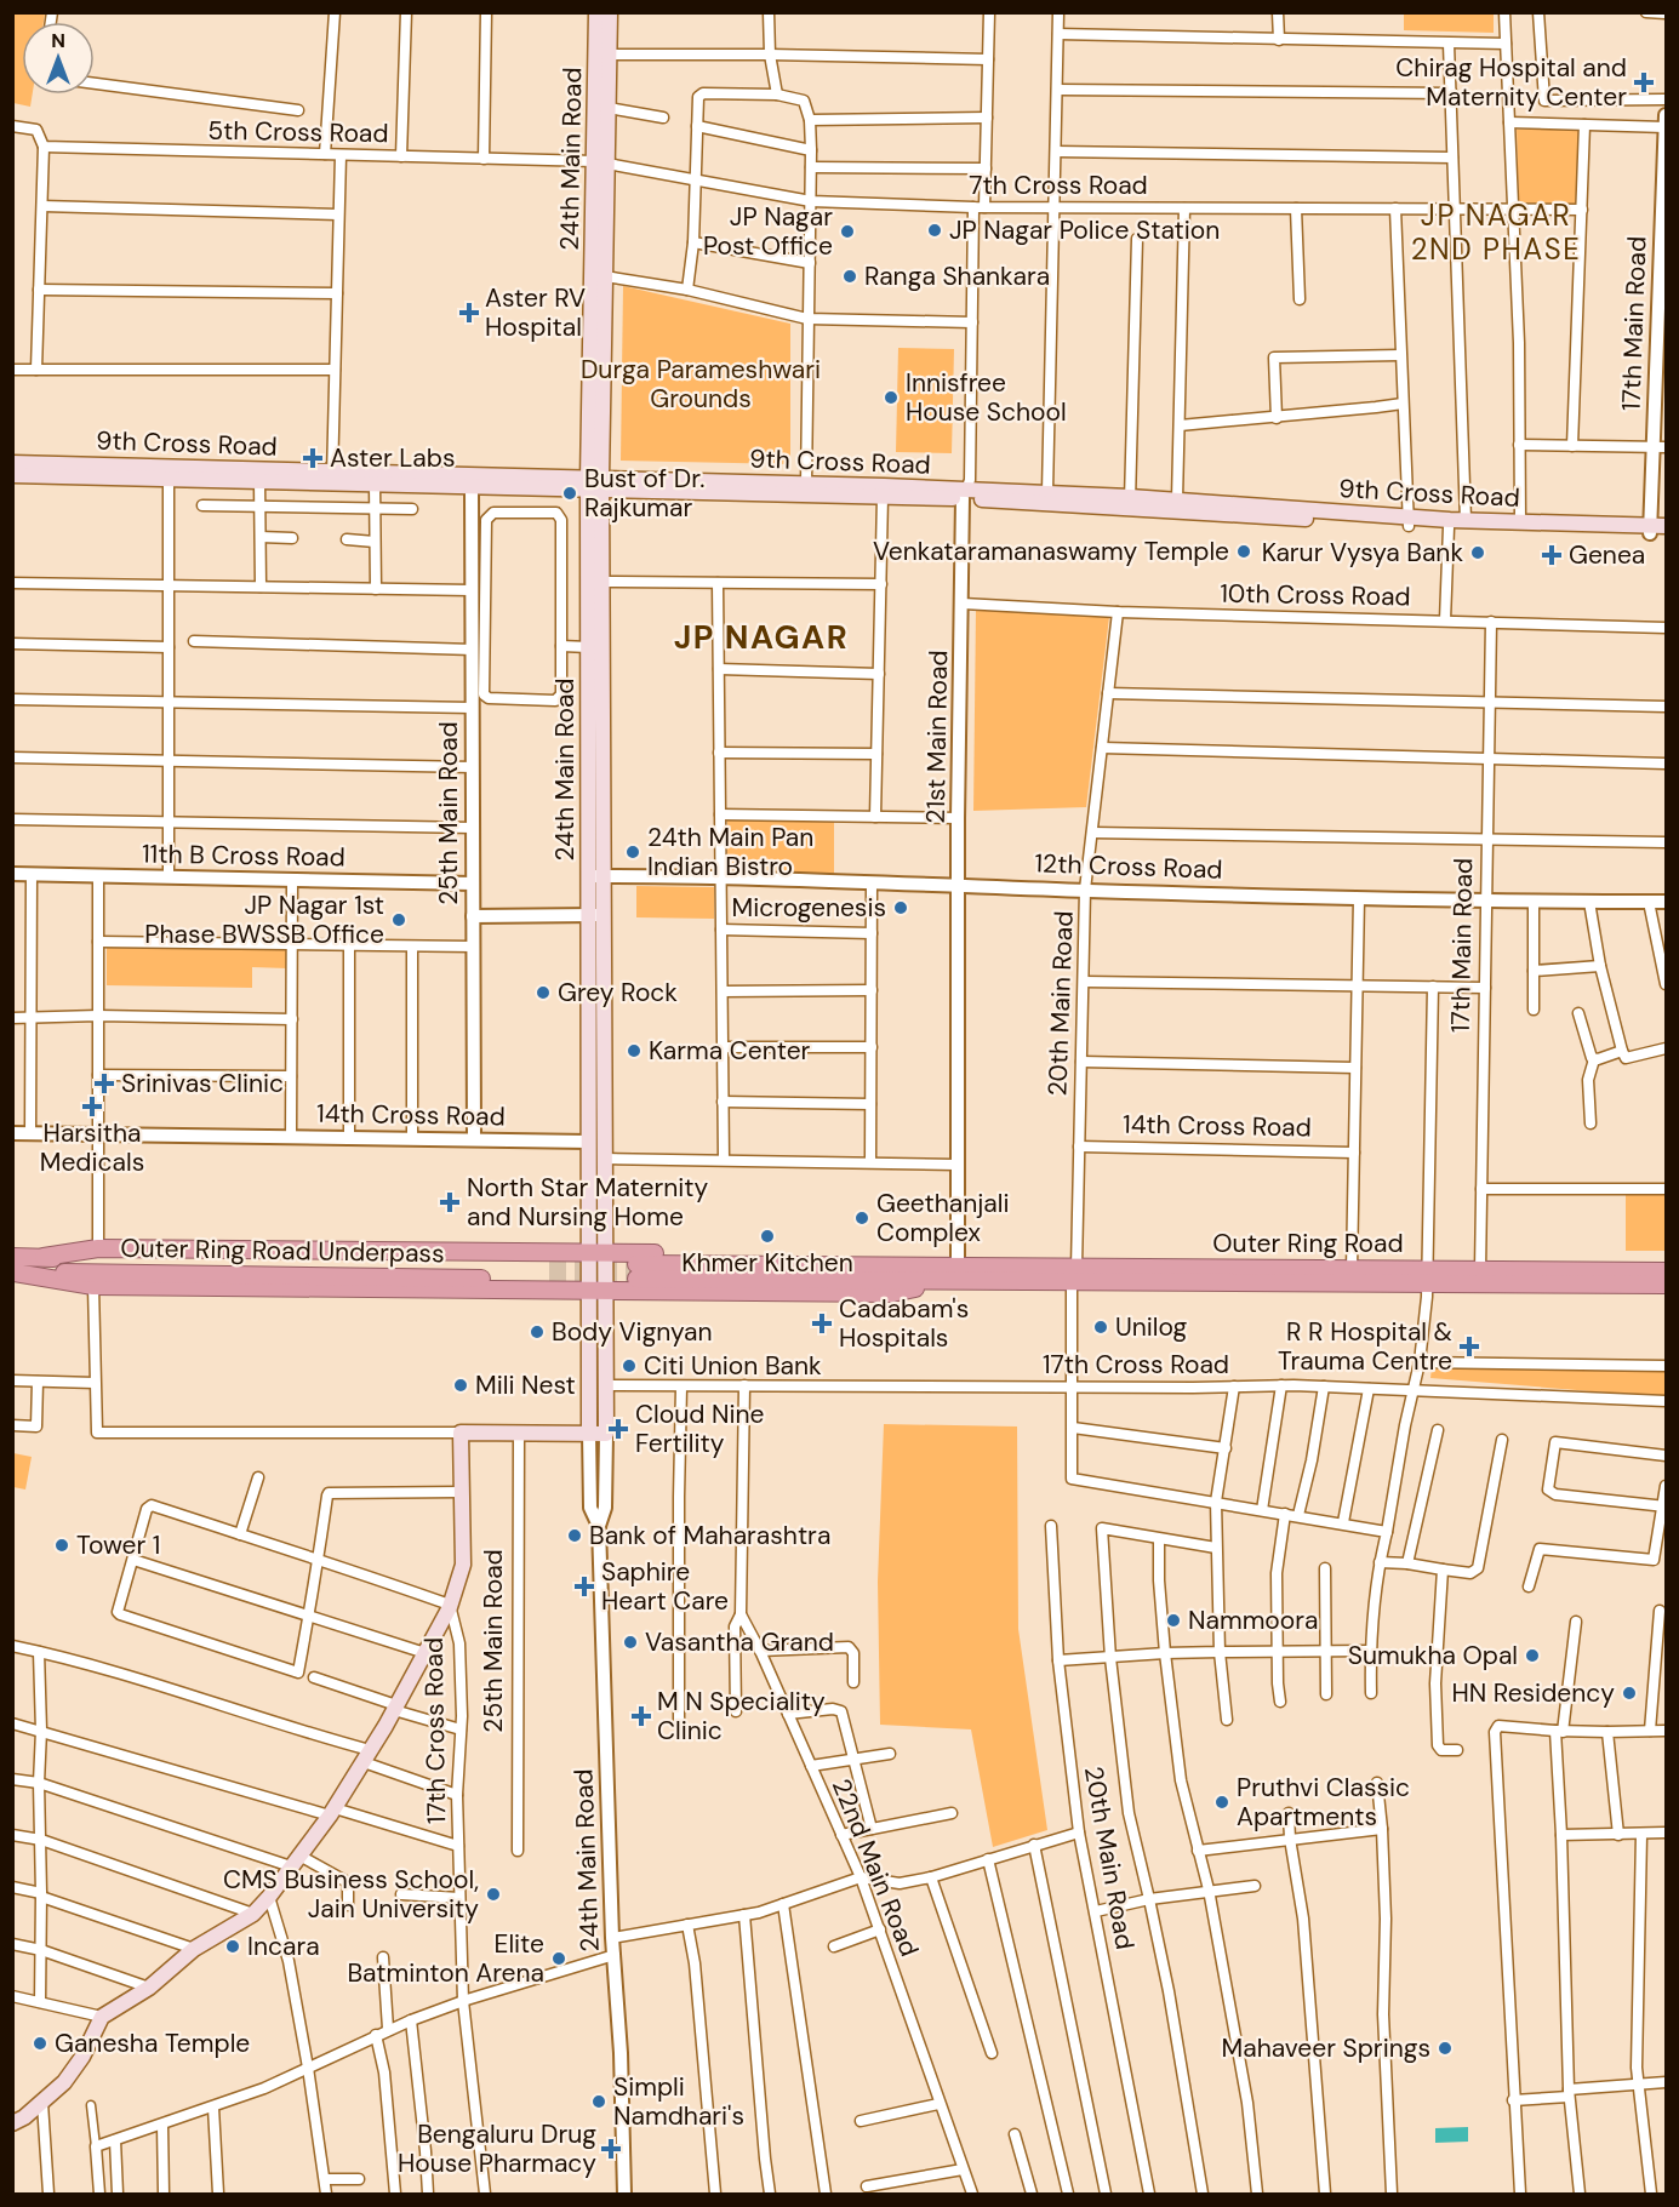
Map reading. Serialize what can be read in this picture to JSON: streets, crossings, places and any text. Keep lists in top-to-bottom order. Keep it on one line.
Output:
{"streets":{"highway":["Outer Ring Road","Outer Ring Road Underpass"],"main road":["24th Main Road","9th Cross Road"],"street":["5th Cross Road","7th Cross Road","17th Main Road","10th Cross Road","21st Main Road","25th Main Road","11th B Cross Road","12th Cross Road","20th Main Road","14th Cross Road","17th Cross Road","22nd Main Road"]},"crossings":[["5th Cross Road","24th Main Road"],["5th Cross Road","7th Cross Road"],["24th Main Road","7th Cross Road"],["24th Main Road","9th Cross Road"],["24th Main Road","12th Cross Road"],["24th Main Road","14th Cross Road"],["24th Main Road","17th Cross Road"],["7th Cross Road","21st Main Road"],["17th Main Road","9th Cross Road"],["17th Main Road","10th Cross Road"],["17th Main Road","12th Cross Road"],["17th Main Road","Outer Ring Road"],["9th Cross Road","21st Main Road"],["9th Cross Road","25th Main Road"],["10th Cross Road","21st Main Road"],["10th Cross Road","20th Main Road"],["21st Main Road","12th Cross Road"],["21st Main Road","Outer Ring Road"],["25th Main Road","11th B Cross Road"],["25th Main Road","14th Cross Road"],["12th Cross Road","20th Main Road"],["20th Main Road","14th Cross Road"],["20th Main Road","Outer Ring Road"],["20th Main Road","17th Cross Road"],["17th Cross Road","22nd Main Road"]],"districts":["JP NAGAR 2ND PHASE","JP NAGAR"],"parks":["Durga Parameshwari Grounds"],"places":{"health":["Chirag Hospital and Maternity Center","Aster RV Hospital","Aster Labs","Genea","Srinivas Clinic","Harsitha Medicals","North Star Maternity and Nursing Home","Cadabam's Hospitals","R R Hospital & Trauma Centre","Cloud Nine Fertility","Saphire Heart Care","M N Speciality Clinic","Bengaluru Drug House Pharmacy"],"other":["JP Nagar Police Station","JP Nagar Post Office","Ranga Shankara","Innisfree House School","Bust of Dr. Rajkumar","Venkataramanaswamy Temple","Karur Vysya Bank","24th Main Pan Indian Bistro","Microgenesis","JP Nagar 1st Phase BWSSB Office","Grey Rock","Karma Center","Geethanjali Complex","Khmer Kitchen","Unilog","Body Vignyan","Citi Union Bank","Mili Nest","Bank of Maharashtra","Tower 1","Nammoora","Vasantha Grand","Sumukha Opal","HN Residency","Pruthvi Classic Apartments","CMS Business School, Jain University","Incara","Elite Batminton Arena","Ganesha Temple","Mahaveer Springs","Simpli Namdhari's"]},"north":"top"}
